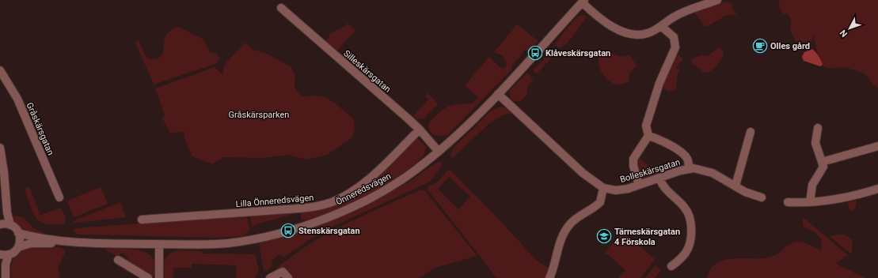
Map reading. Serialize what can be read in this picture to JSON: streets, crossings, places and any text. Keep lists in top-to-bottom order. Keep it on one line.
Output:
{"streets":{"street":["Silleskärsgatan","Gråskärsgatan","Bolleskärsgatan","Önneredsvägen","Lilla Önneredsvägen"]},"crossings":[["Silleskärsgatan","Önneredsvägen"],["Silleskärsgatan","Lilla Önneredsvägen"]],"parks":["Gråskärsparken"],"places":{"cafe":["Olles gård"],"bus stop":["Klåveskärsgatan","Stenskärsgatan"],"school or university":["Tärneskärsgatan 4 Förskola"]},"north":"bottom left"}
